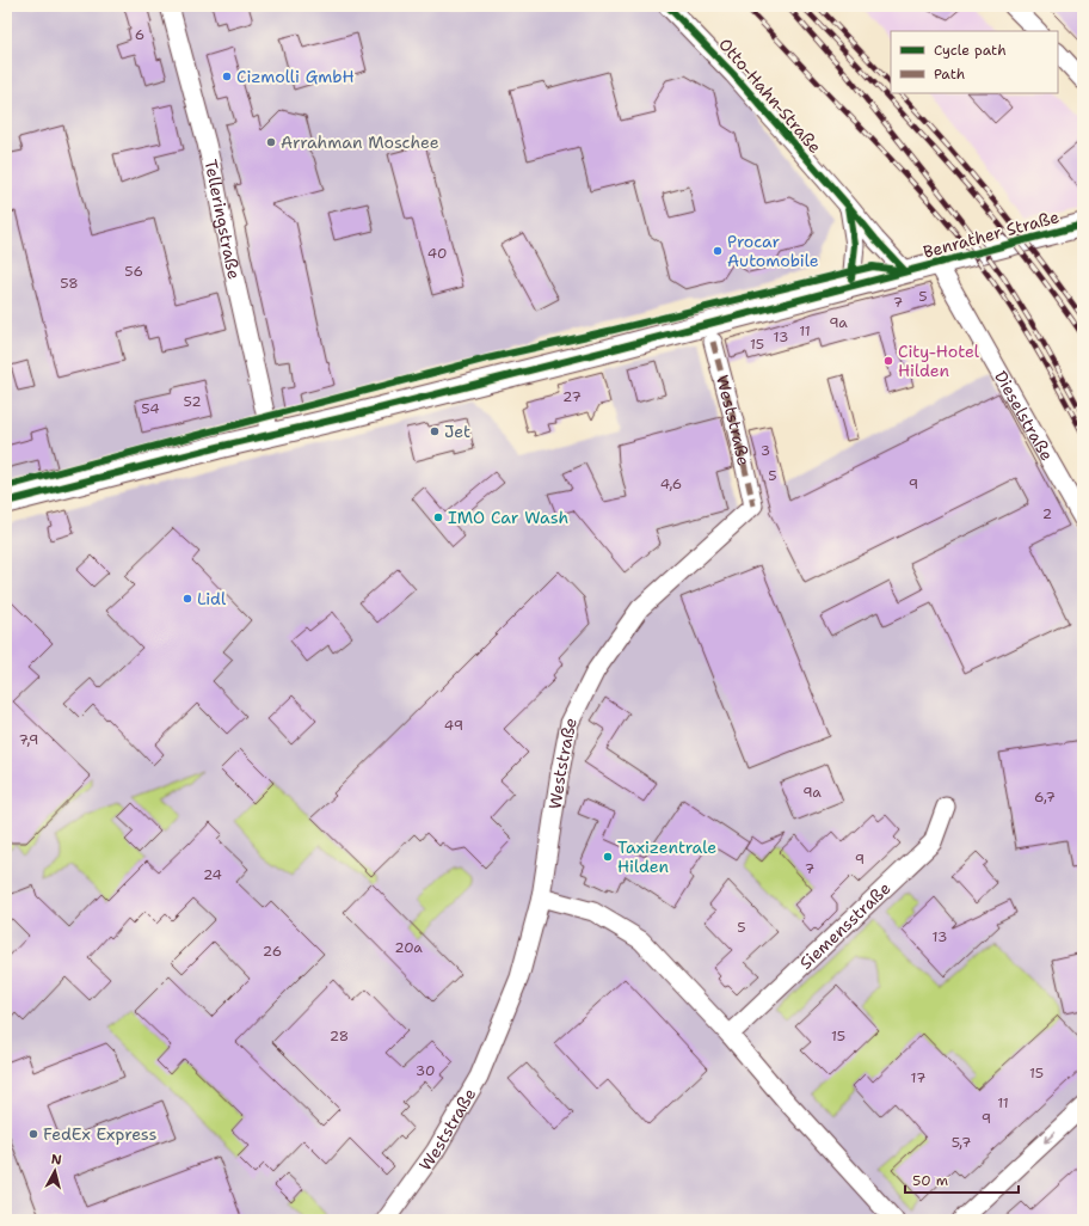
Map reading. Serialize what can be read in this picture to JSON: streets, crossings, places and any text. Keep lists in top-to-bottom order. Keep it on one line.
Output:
{"streets":{"main road":["Benrather Straße"],"street":["Otto-Hahn-Straße","Telleringstraße","Dieselstraße","Weststraße","Siemensstraße"]},"crossings":[["Otto-Hahn-Straße","Benrather Straße"],["Telleringstraße","Benrather Straße"],["Benrather Straße","Dieselstraße"]],"places":["Cizmolli GmbH","Arrahman Moschee","Procar Automobile","City-Hotel Hilden","Jet","IMO Car Wash","Lidl","Taxizentrale Hilden","FedEx Express"],"house_numbers":["6","40","56","58","5","7","9a","11","13","15","27","52","54","3","5","4,6","9","2","49","7,9","9a","6,7","9","7","24","5","13","20a","26","28","15","30","15","17","11","9","5,7"],"legend":["Cycle path","Path"],"scale_bar":"50 m","north":"top"}
